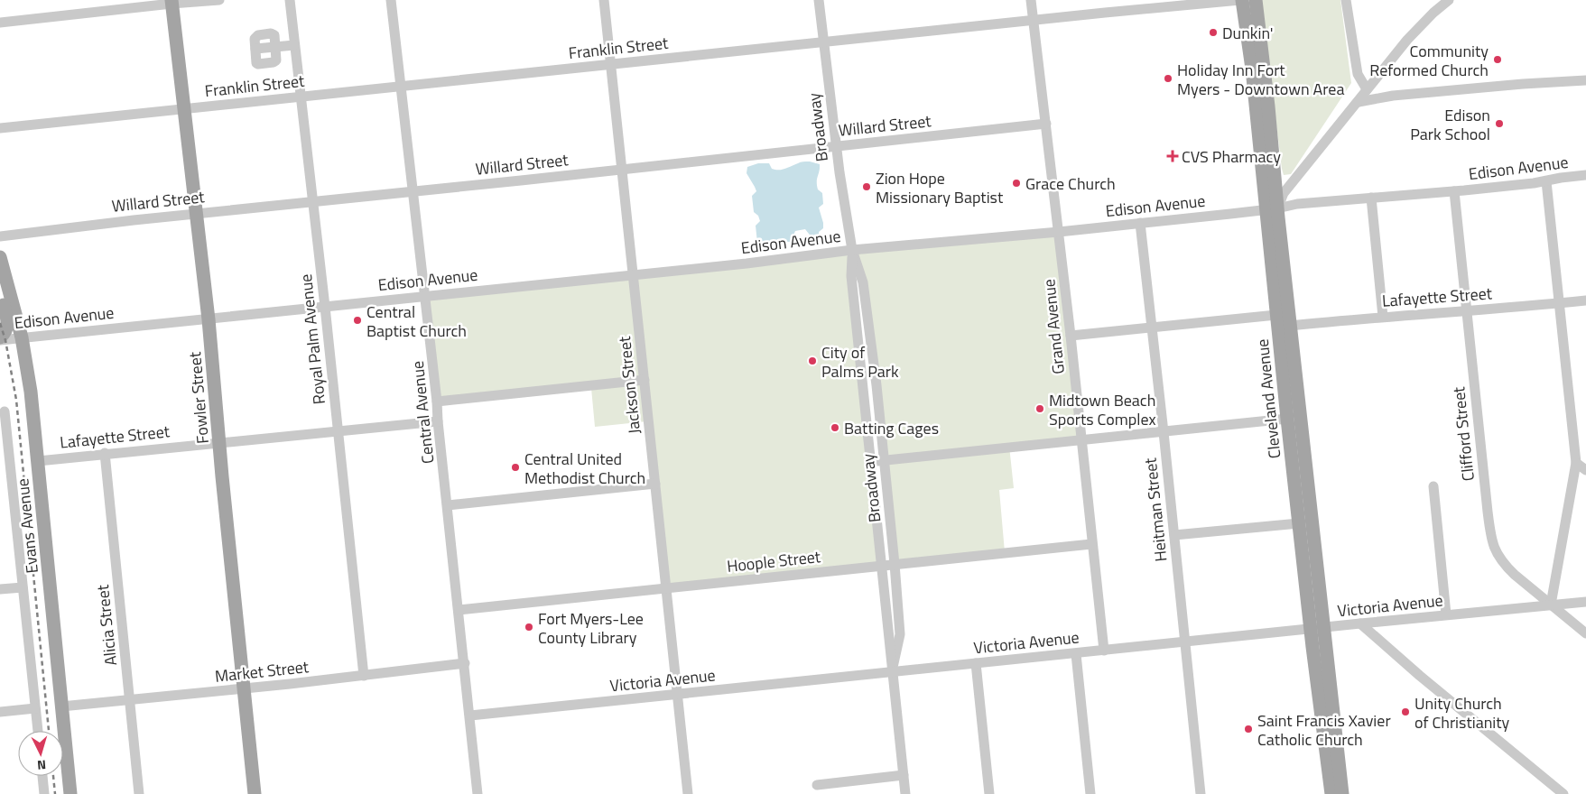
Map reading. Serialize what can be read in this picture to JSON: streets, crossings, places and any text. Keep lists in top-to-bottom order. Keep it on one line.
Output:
{"streets":{"main road":["Fowler Street","Cleveland Avenue","Evans Avenue"],"street":["Franklin Street","Willard Street","Broadway","Edison Avenue","Lafayette Street","Grand Avenue","Royal Palm Avenue","Jackson Street","Central Avenue","Clifford Street","Heitman Street","Hoople Street","Victoria Avenue","Alicia Street","Market Street"]},"crossings":[["Franklin Street","Broadway"],["Franklin Street","Grand Avenue"],["Franklin Street","Royal Palm Avenue"],["Franklin Street","Jackson Street"],["Franklin Street","Fowler Street"],["Franklin Street","Cleveland Avenue"],["Franklin Street","Central Avenue"],["Willard Street","Broadway"],["Willard Street","Grand Avenue"],["Willard Street","Royal Palm Avenue"],["Willard Street","Jackson Street"],["Willard Street","Fowler Street"],["Willard Street","Central Avenue"],["Broadway","Edison Avenue"],["Broadway","Hoople Street"],["Broadway","Victoria Avenue"],["Edison Avenue","Grand Avenue"],["Edison Avenue","Royal Palm Avenue"],["Edison Avenue","Jackson Street"],["Edison Avenue","Fowler Street"],["Edison Avenue","Cleveland Avenue"],["Edison Avenue","Central Avenue"],["Edison Avenue","Clifford Street"],["Edison Avenue","Heitman Street"],["Edison Avenue","Evans Avenue"],["Lafayette Street","Royal Palm Avenue"],["Lafayette Street","Fowler Street"],["Lafayette Street","Cleveland Avenue"],["Lafayette Street","Central Avenue"],["Lafayette Street","Clifford Street"],["Lafayette Street","Evans Avenue"],["Lafayette Street","Alicia Street"],["Grand Avenue","Hoople Street"],["Grand Avenue","Victoria Avenue"],["Royal Palm Avenue","Market Street"],["Jackson Street","Hoople Street"],["Jackson Street","Victoria Avenue"],["Fowler Street","Market Street"],["Cleveland Avenue","Victoria Avenue"],["Central Avenue","Hoople Street"],["Central Avenue","Victoria Avenue"],["Central Avenue","Market Street"],["Clifford Street","Victoria Avenue"],["Heitman Street","Victoria Avenue"],["Evans Avenue","Market Street"],["Alicia Street","Market Street"]],"places":{"other":["Dunkin'","Community Reformed Church","Holiday Inn Fort Myers - Downtown Area","Edison Park School","Grace Church","Zion Hope Missionary Baptist","Central Baptist Church","City of Palms Park","Midtown Beach Sports Complex","Batting Cages","Central United Methodist Church","Fort Myers-Lee County Library","Unity Church of Christianity","Saint Francis Xavier Catholic Church"],"health":["CVS Pharmacy"]},"north":"bottom"}
